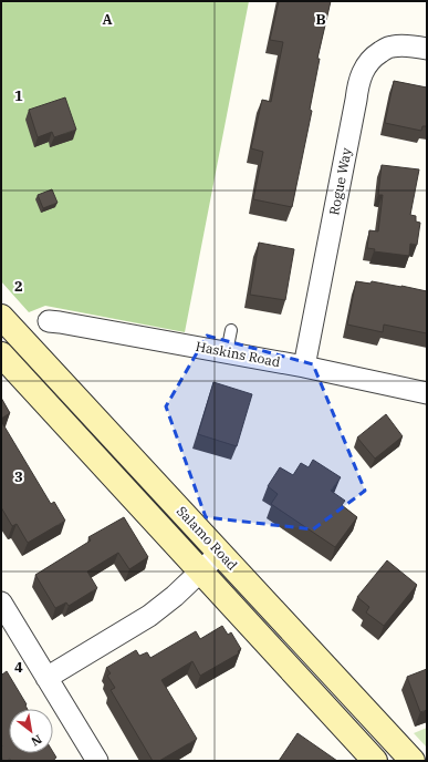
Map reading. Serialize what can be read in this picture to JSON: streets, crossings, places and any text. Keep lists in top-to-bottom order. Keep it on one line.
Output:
{"streets":{"main road":["Salamo Road"],"street":["Rogue Way","Haskins Road"]},"crossings":[["Rogue Way","Haskins Road"]],"north":"bottom right","grid":{"columns":["A","B"],"rows":["1","2","3","4"]}}
